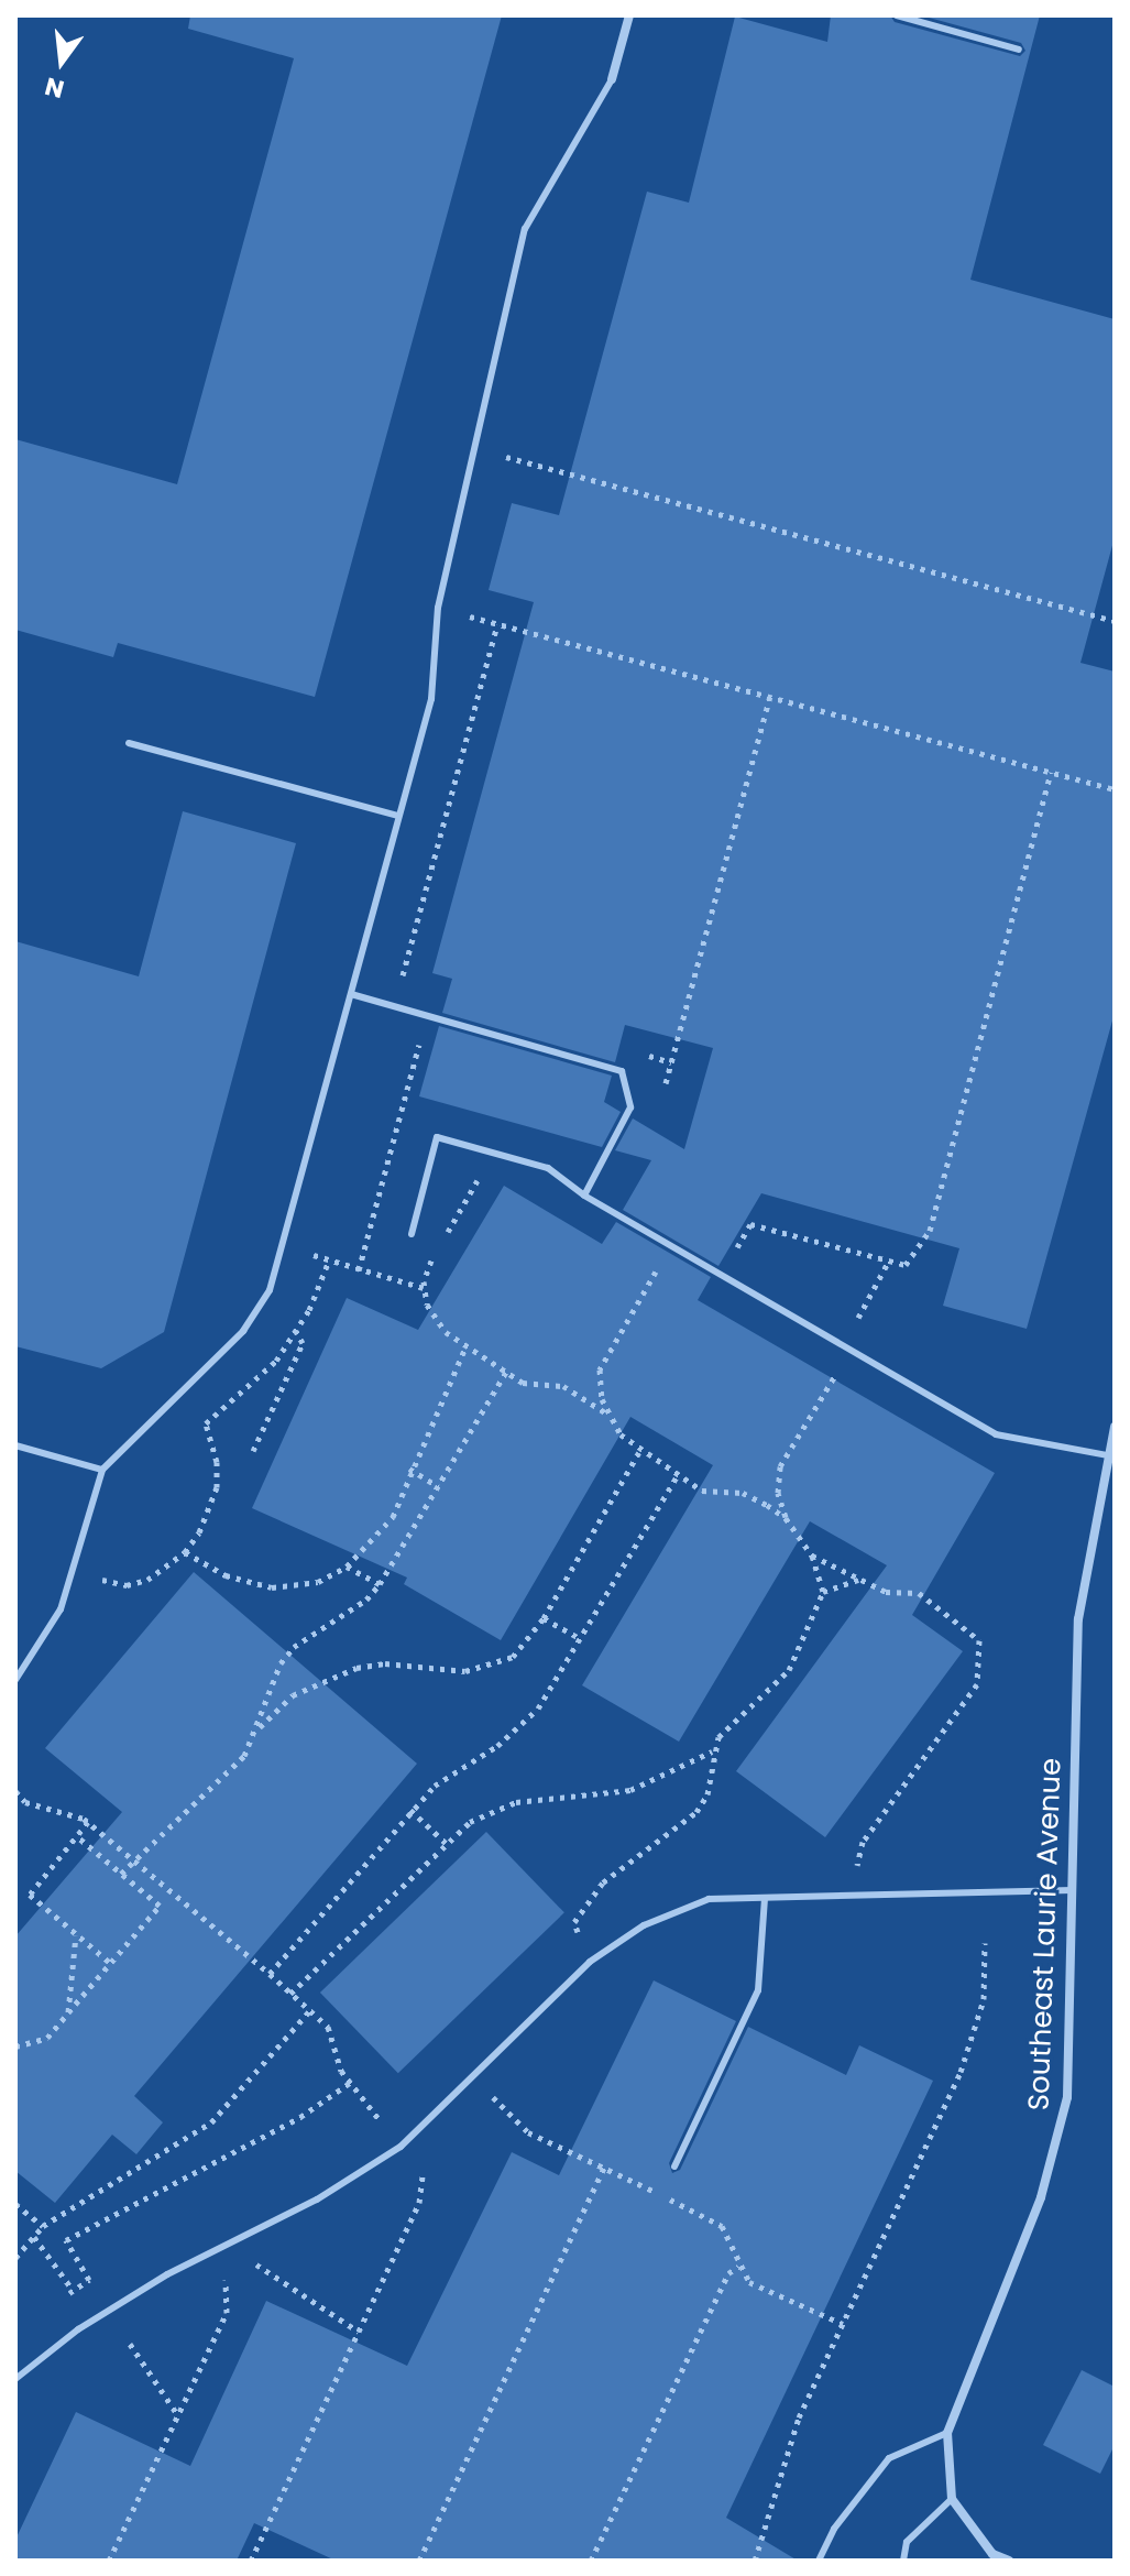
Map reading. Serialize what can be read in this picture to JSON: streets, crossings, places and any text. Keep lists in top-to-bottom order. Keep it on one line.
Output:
{"streets":{"street":["Southeast Laurie Avenue"]},"north":"bottom"}
